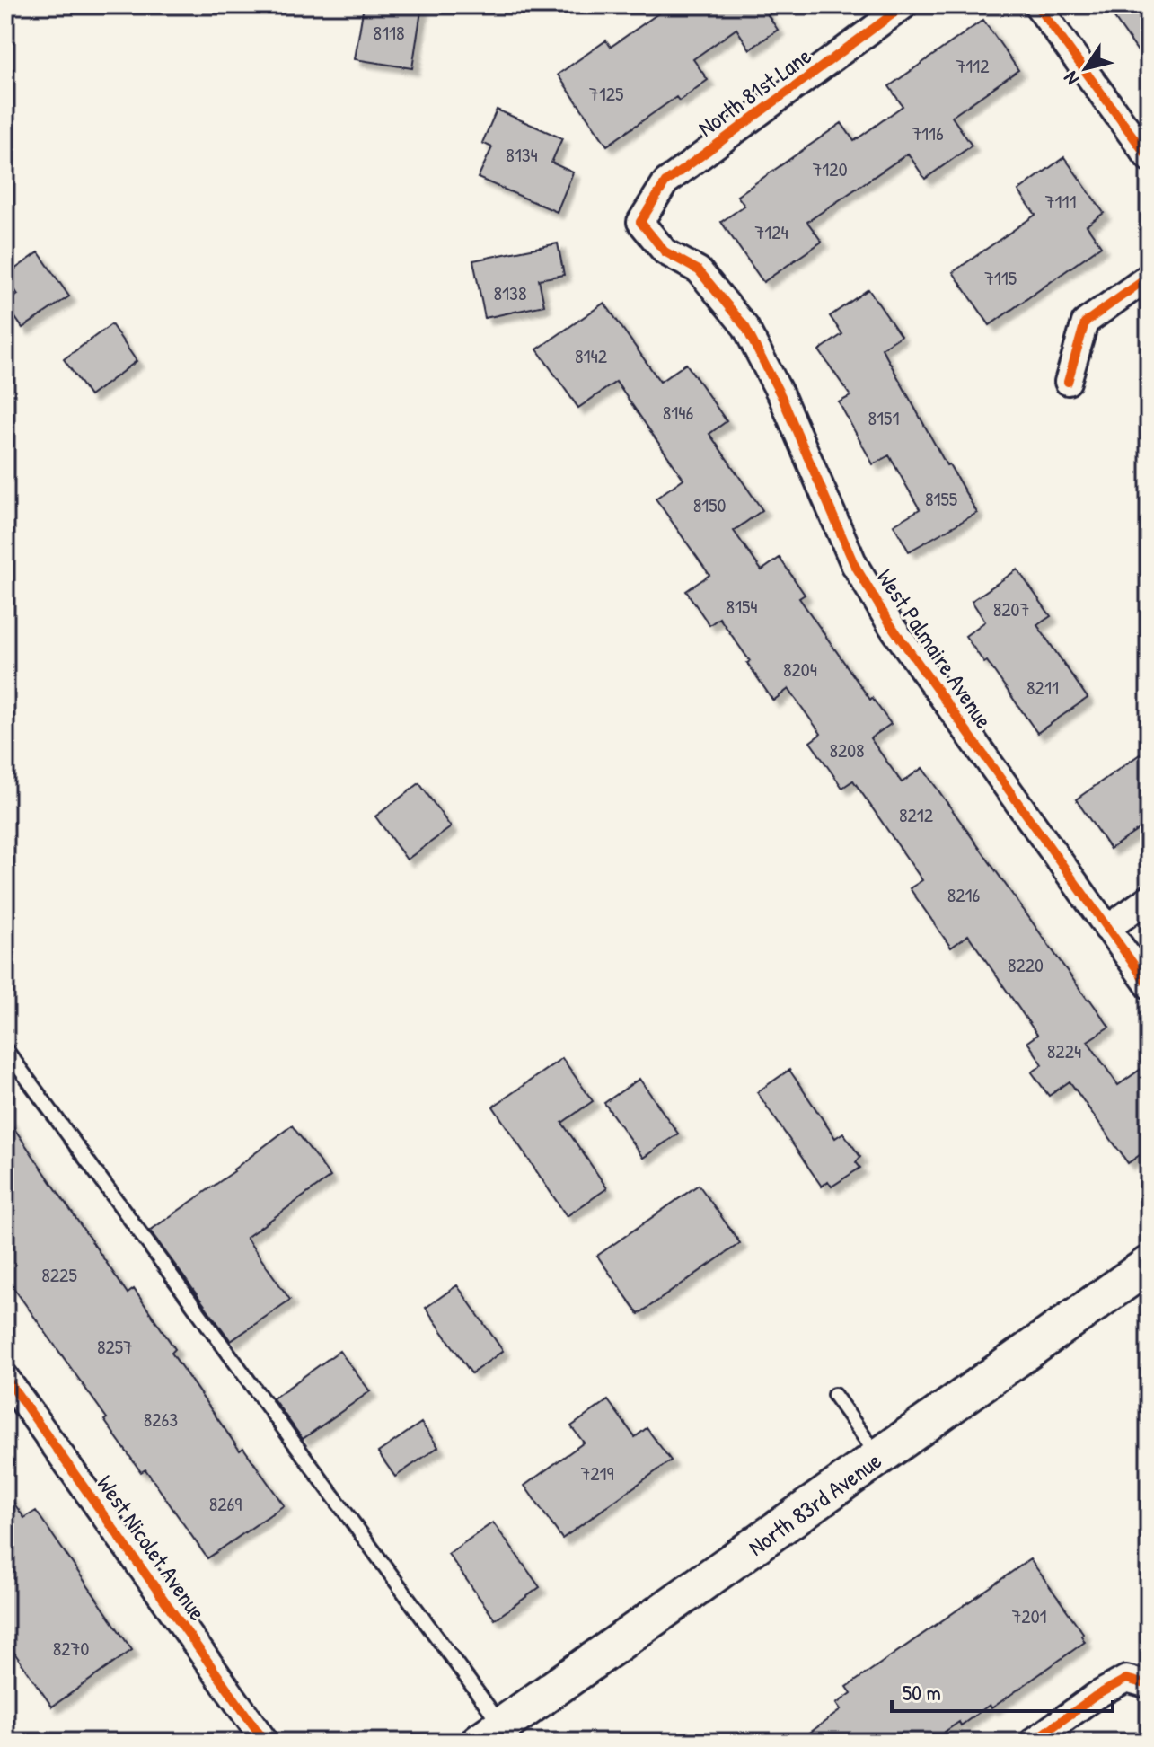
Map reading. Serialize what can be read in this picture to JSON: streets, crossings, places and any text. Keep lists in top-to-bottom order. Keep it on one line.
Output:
{"streets":{"main road":["North 83rd Avenue"],"street":["North 81st Lane","West Palmaire Avenue","West Nicolet Avenue"]},"crossings":[["North 81st Lane","West Palmaire Avenue"]],"house_numbers":["8118","7112","7125","7116","8134","7120","7111","7124","7115","8138","8142","8146","8151","8155","8150","8154","8207","8204","8211","8208","8212","8216","8220","8224","8225","8257","8263","7219","8269","7201","8270"],"scale_bar":"50 m","north":"bottom left"}
